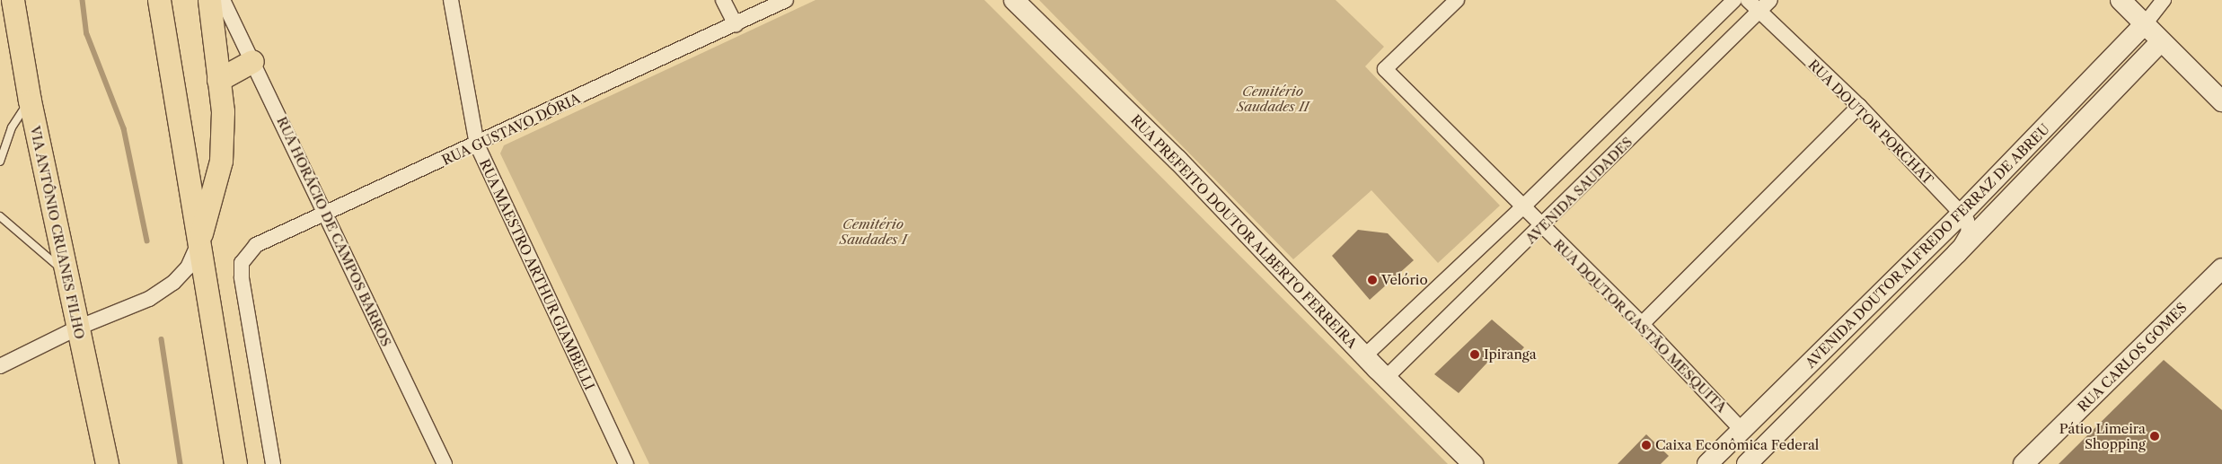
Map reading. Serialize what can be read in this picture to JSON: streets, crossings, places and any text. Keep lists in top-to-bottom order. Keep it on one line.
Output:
{"streets":{"main road":["RUA PREFEITO DOUTOR ALBERTO FERREIRA","VIA ANTÔNIO CRUANES FILHO","AVENIDA DOUTOR ALFREDO FERRAZ DE ABREU","RUA CARLOS GOMES"],"street":["RUA DOUTOR PORCHAT","RUA GUSTAVO DÓRIA","AVENIDA SAUDADES","RUA HORÁCIO DE CAMPOS BARROS","RUA MAESTRO ARTHUR GIAMBELLI","RUA DOUTOR GASTÃO MESQUITA"]},"crossings":[["RUA DOUTOR PORCHAT","AVENIDA SAUDADES"],["RUA DOUTOR PORCHAT","AVENIDA DOUTOR ALFREDO FERRAZ DE ABREU"],["RUA GUSTAVO DÓRIA","RUA HORÁCIO DE CAMPOS BARROS"],["RUA GUSTAVO DÓRIA","RUA MAESTRO ARTHUR GIAMBELLI"],["AVENIDA SAUDADES","RUA PREFEITO DOUTOR ALBERTO FERREIRA"],["AVENIDA SAUDADES","RUA DOUTOR GASTÃO MESQUITA"],["AVENIDA DOUTOR ALFREDO FERRAZ DE ABREU","RUA DOUTOR GASTÃO MESQUITA"]],"parks":["Cemitério Saudades II","Cemitério Saudades I"],"places":["Velório","Ipiranga","Pátio Limeira Shopping","Caixa Econômica Federal"]}
